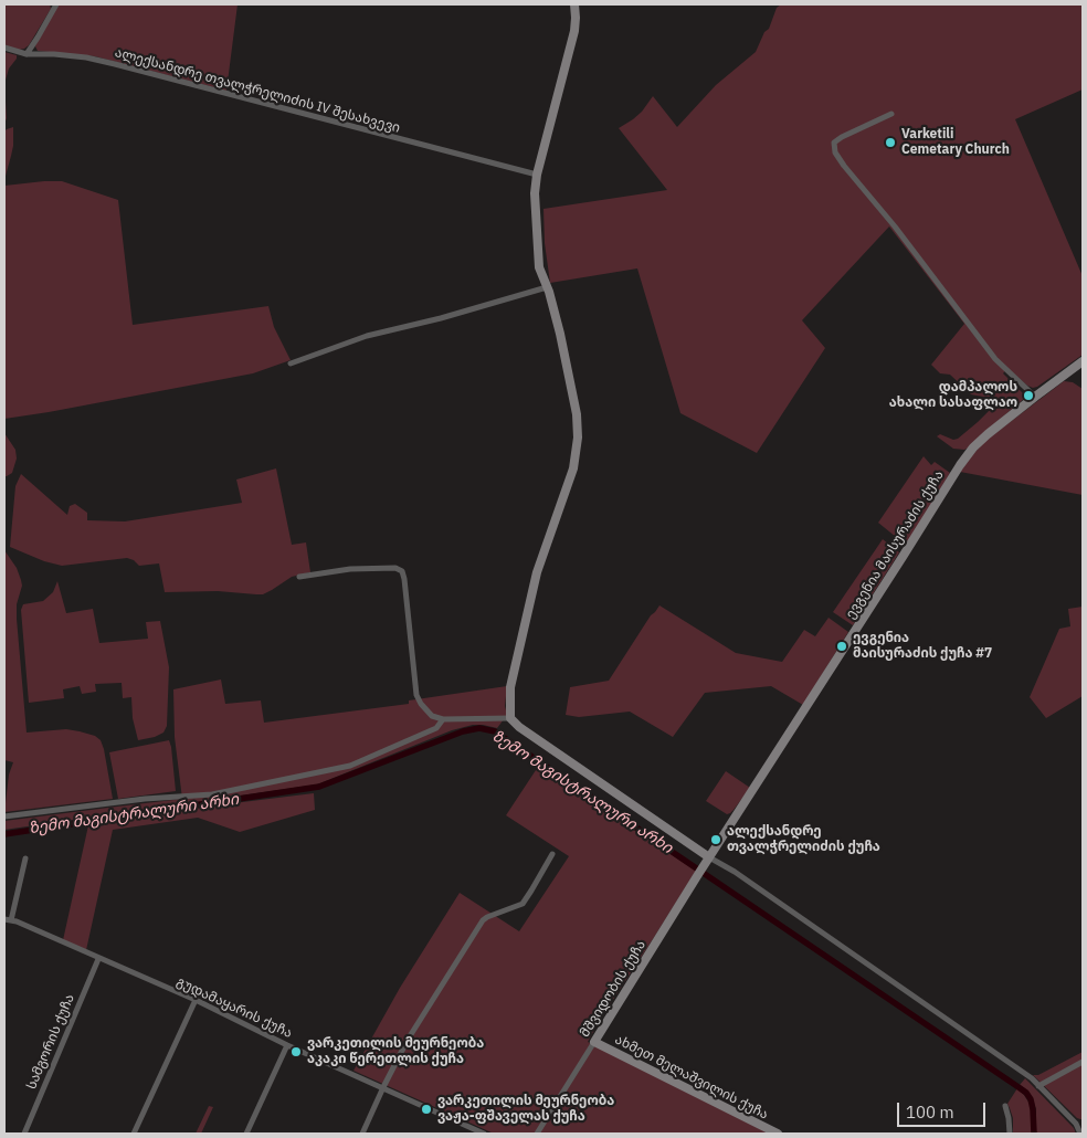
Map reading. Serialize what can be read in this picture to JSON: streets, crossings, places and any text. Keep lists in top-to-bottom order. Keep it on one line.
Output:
{"streets":{"street":["ალექსანდრე თვალჭრელიძის IV შესახვევი","ევგენია მაისურაძის ქუჩა","მშვიდობის ქუჩა","გუდამაყარის ქუჩა","სამგორის ქუჩა","ახმეთ მელაშვილის ქუჩა"]},"crossings":[["ევგენია მაისურაძის ქუჩა","მშვიდობის ქუჩა"],["მშვიდობის ქუჩა","ახმეთ მელაშვილის ქუჩა"],["გუდამაყარის ქუჩა","სამგორის ქუჩა"]],"water":["ზემო მაგისტრალური არხი"],"places":["Varketili Cemetary Church","დამპალოს ახალი სასაფლაო","ევგენია მაისურაძის ქუჩა #7","ალექსანდრე თვალჭრელიძის ქუჩა","ვარკეთილის მეურნეობა აკაკი წერეთლის ქუჩა","ვარკეთილის მეურნეობა ვაჟა-ფშაველას ქუჩა"],"scale_bar":"100 m"}
